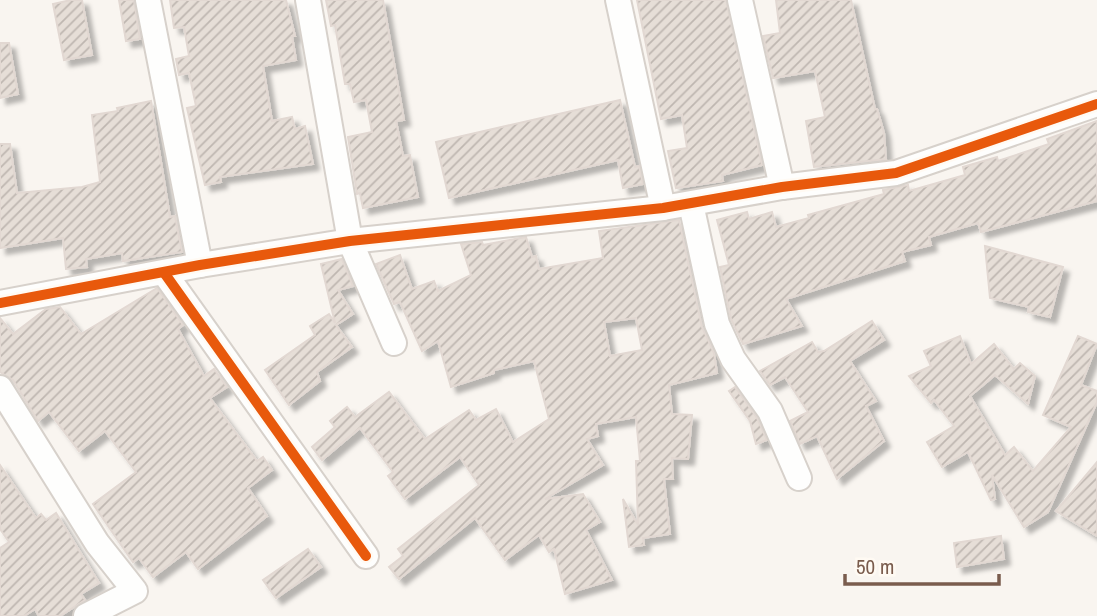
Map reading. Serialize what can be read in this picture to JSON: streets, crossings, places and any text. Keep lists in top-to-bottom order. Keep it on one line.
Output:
{"scale_bar":"50 m"}
